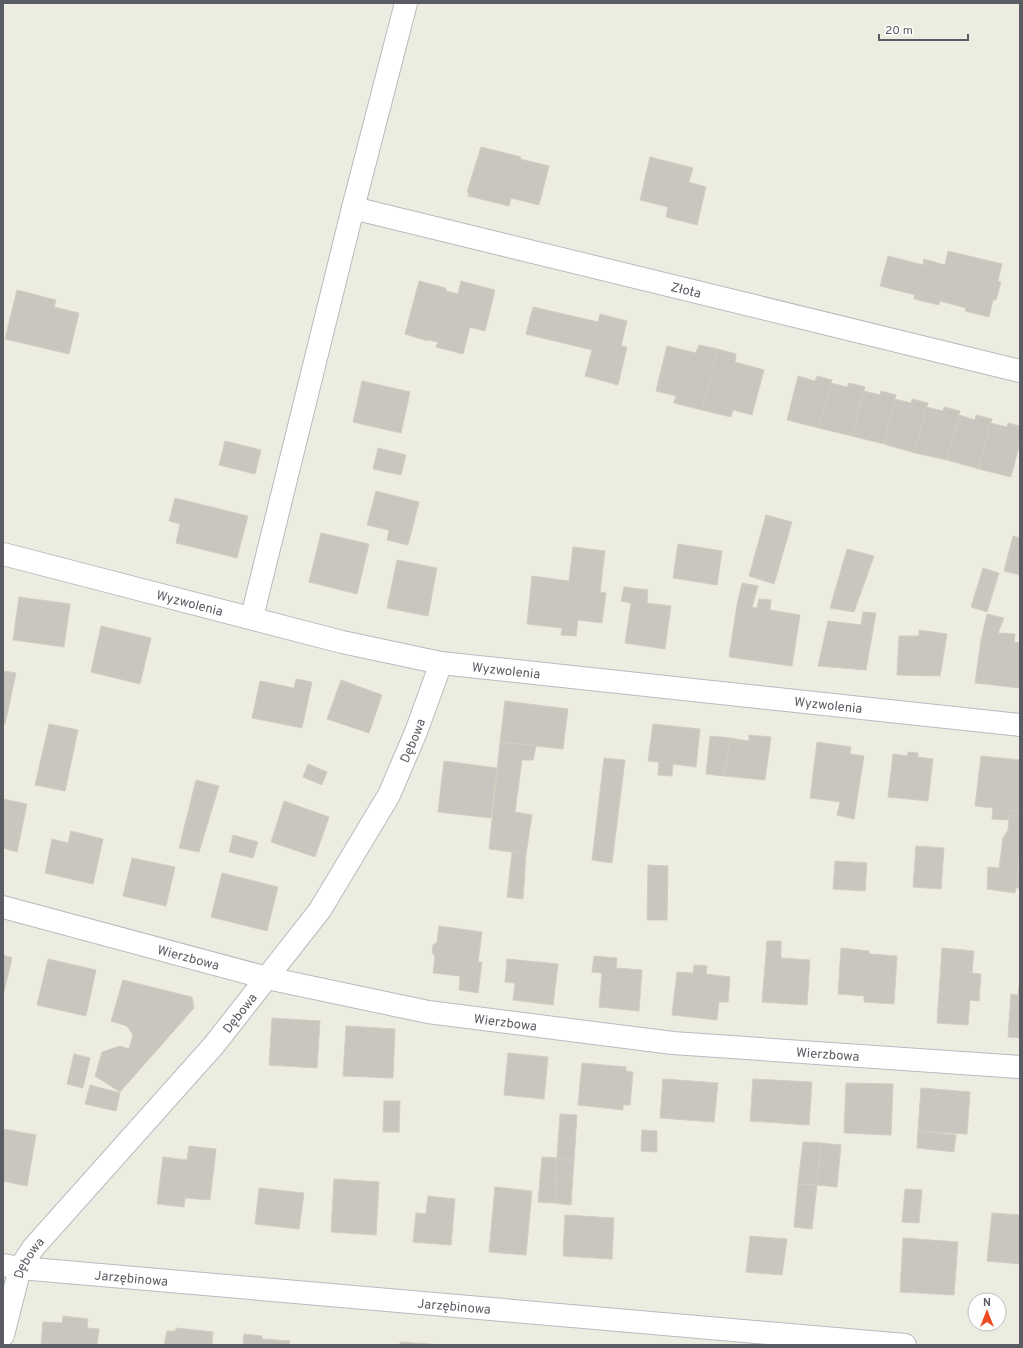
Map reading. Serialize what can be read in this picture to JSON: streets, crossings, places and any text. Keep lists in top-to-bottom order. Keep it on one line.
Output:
{"streets":{"street":["Złota","Wyzwolenia","Dębowa","Wierzbowa","Jarzębinowa"]},"crossings":[["Wyzwolenia","Dębowa"],["Dębowa","Wierzbowa"],["Dębowa","Jarzębinowa"]],"scale_bar":"20 m","north":"top"}
